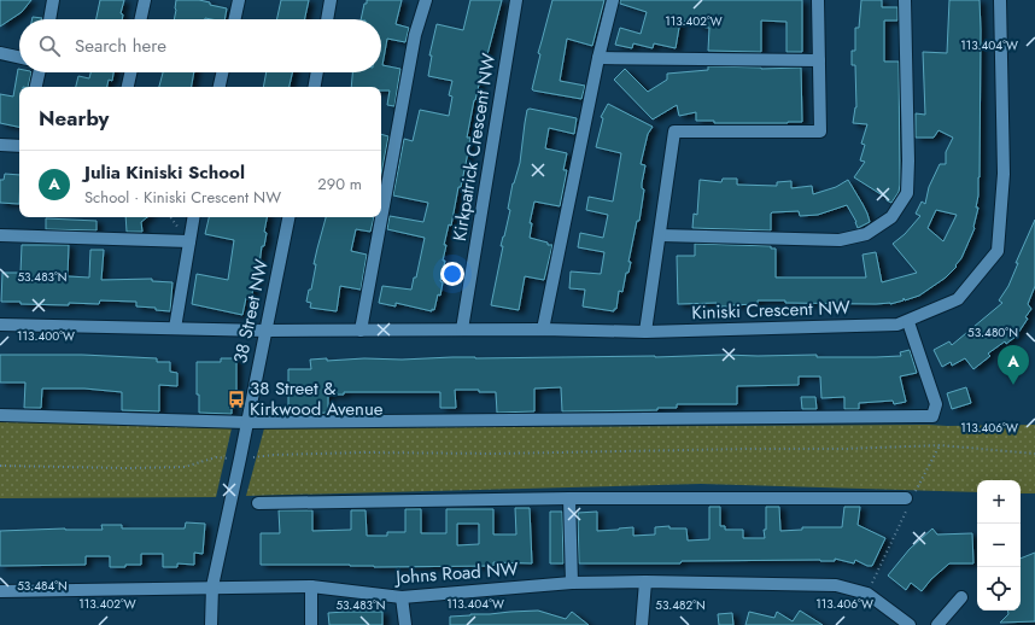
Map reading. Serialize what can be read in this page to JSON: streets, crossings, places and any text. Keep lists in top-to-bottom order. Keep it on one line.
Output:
{"streets":{"street":["Kirkpatrick Crescent NW","Kiniski Crescent NW","38 Street NW","Johns Road NW"]},"crossings":[["Kirkpatrick Crescent NW","Kiniski Crescent NW"],["Kiniski Crescent NW","38 Street NW"],["38 Street NW","Johns Road NW"]],"places":{"bus stop":["38 Street & Kirkwood Avenue"]},"page":{"search":"Search here","heading":"Nearby","list":[{"mark":"A","name":"Julia Kiniski School","note":"School · Kiniski Crescent NW","value":"290 m"}],"pins":"A","map_buttons":["+","−"]},"coordinates":["113.402°W","113.404°W","53.483°N","53.480°N","113.400°W","113.406°W","53.484°N","53.482°N"]}
